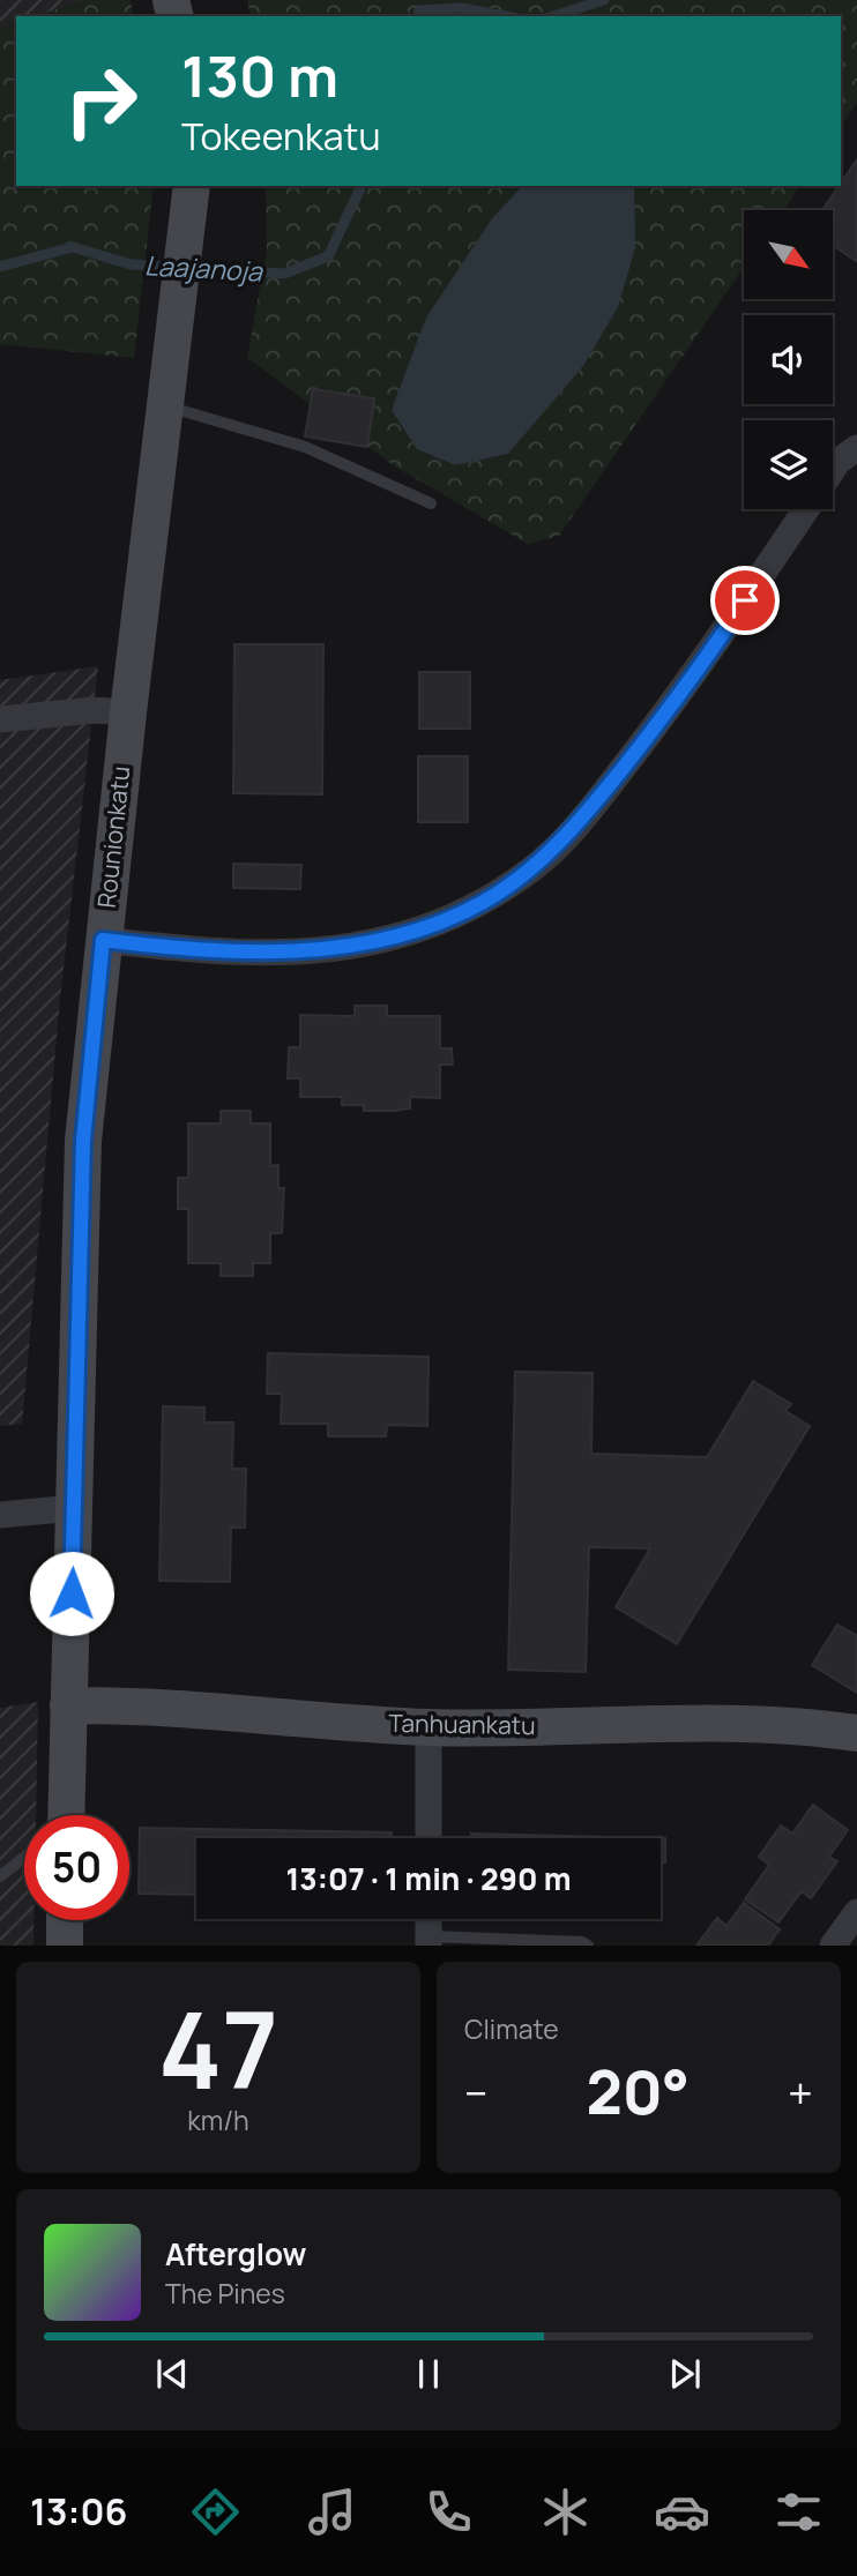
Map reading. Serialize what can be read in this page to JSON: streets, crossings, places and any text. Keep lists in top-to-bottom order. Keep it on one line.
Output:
{"streets":{"main road":["Rounionkatu","Tanhuankatu"]},"crossings":[["Rounionkatu","Tanhuankatu"]],"water":["Laajanoja"],"north":"bottom right","page":{"turn":["130 m","Tokeenkatu"],"limit":"50","trip":"13:07 · 1 min · 290 m","tile":[["47","km/h"],"Climate"],"heat":["−","20°","+"],"song":["Afterglow","The Pines"],"tabs":"13:06"}}
